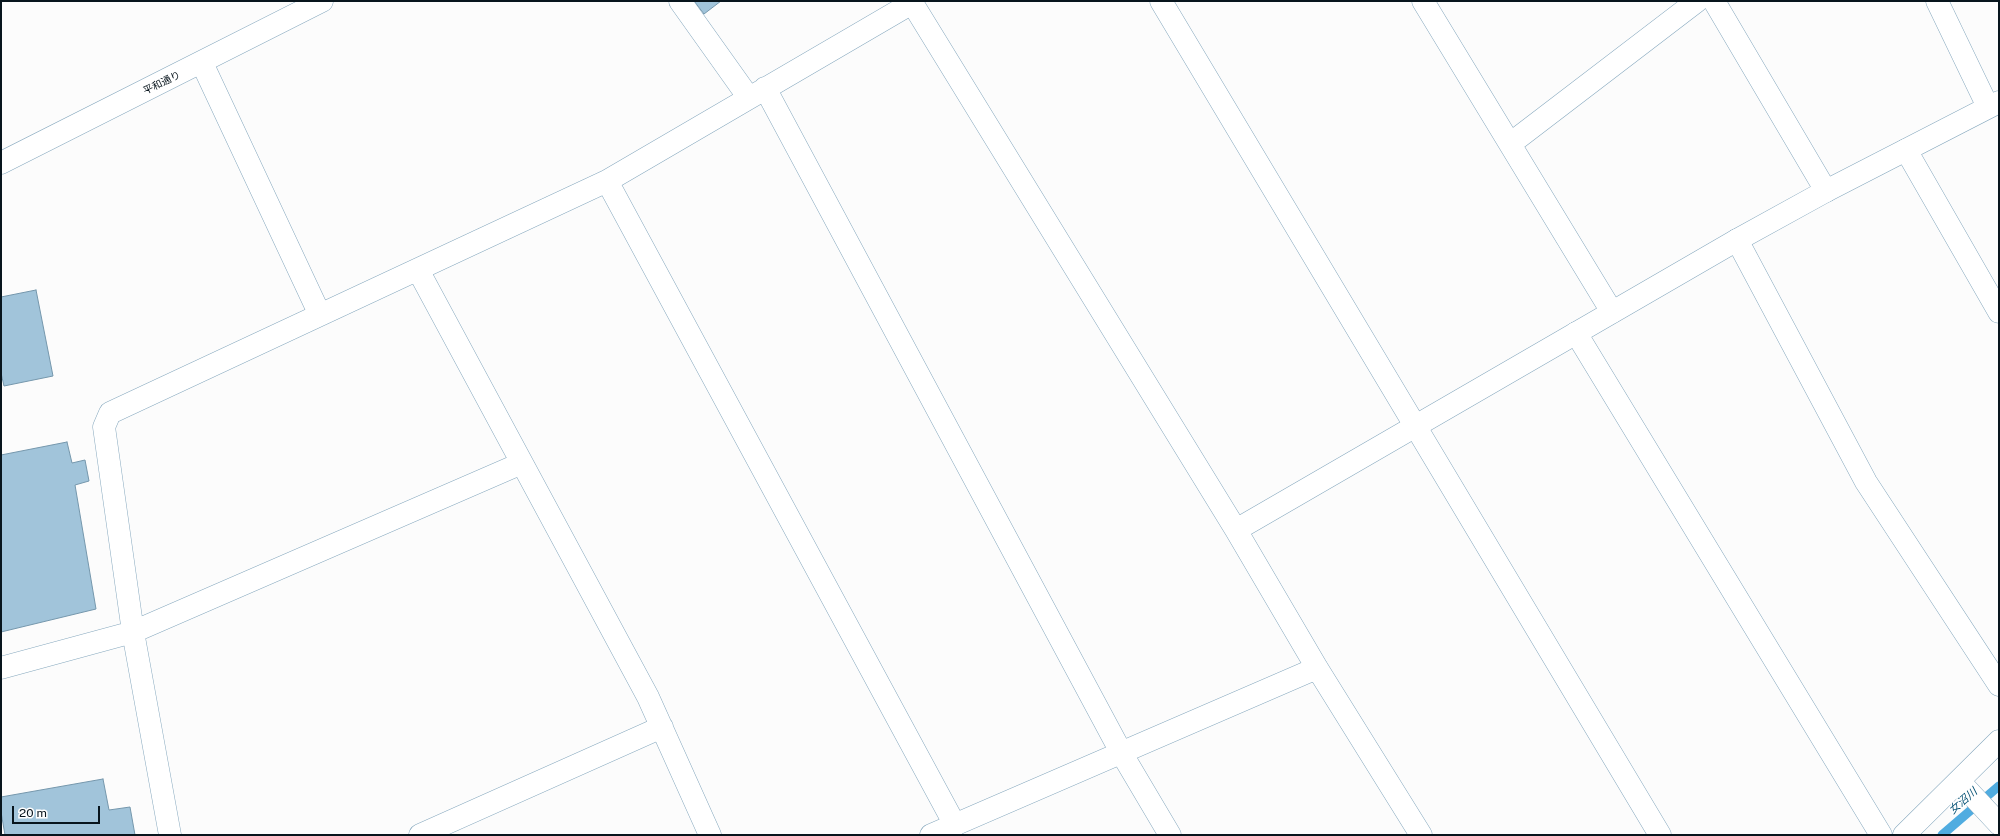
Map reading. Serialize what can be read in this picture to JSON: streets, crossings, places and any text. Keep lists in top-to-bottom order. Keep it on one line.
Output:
{"streets":{"street":["平和通り"]},"water":["女沼川"],"scale_bar":"20 m"}
